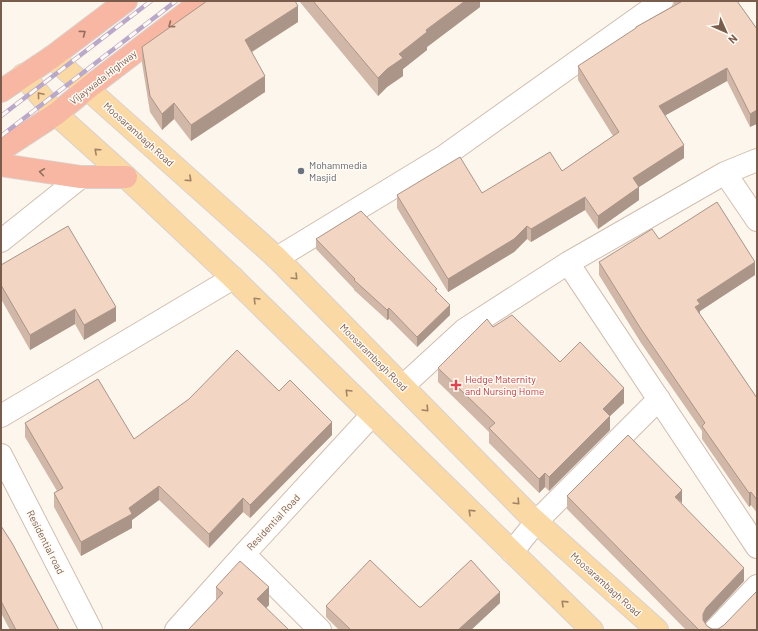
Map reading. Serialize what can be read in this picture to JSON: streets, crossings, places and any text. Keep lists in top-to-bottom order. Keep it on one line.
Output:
{"streets":{"highway":["Vijaywada Highway"],"main road":["Moosarambagh Road"],"street":["Residential Road","Residential road"]},"crossings":[["Vijaywada Highway","Moosarambagh Road"]],"places":{"other":["Mohammedia Masjid"],"health":["Hedge Maternity and Nursing Home"]},"north":"bottom right"}
